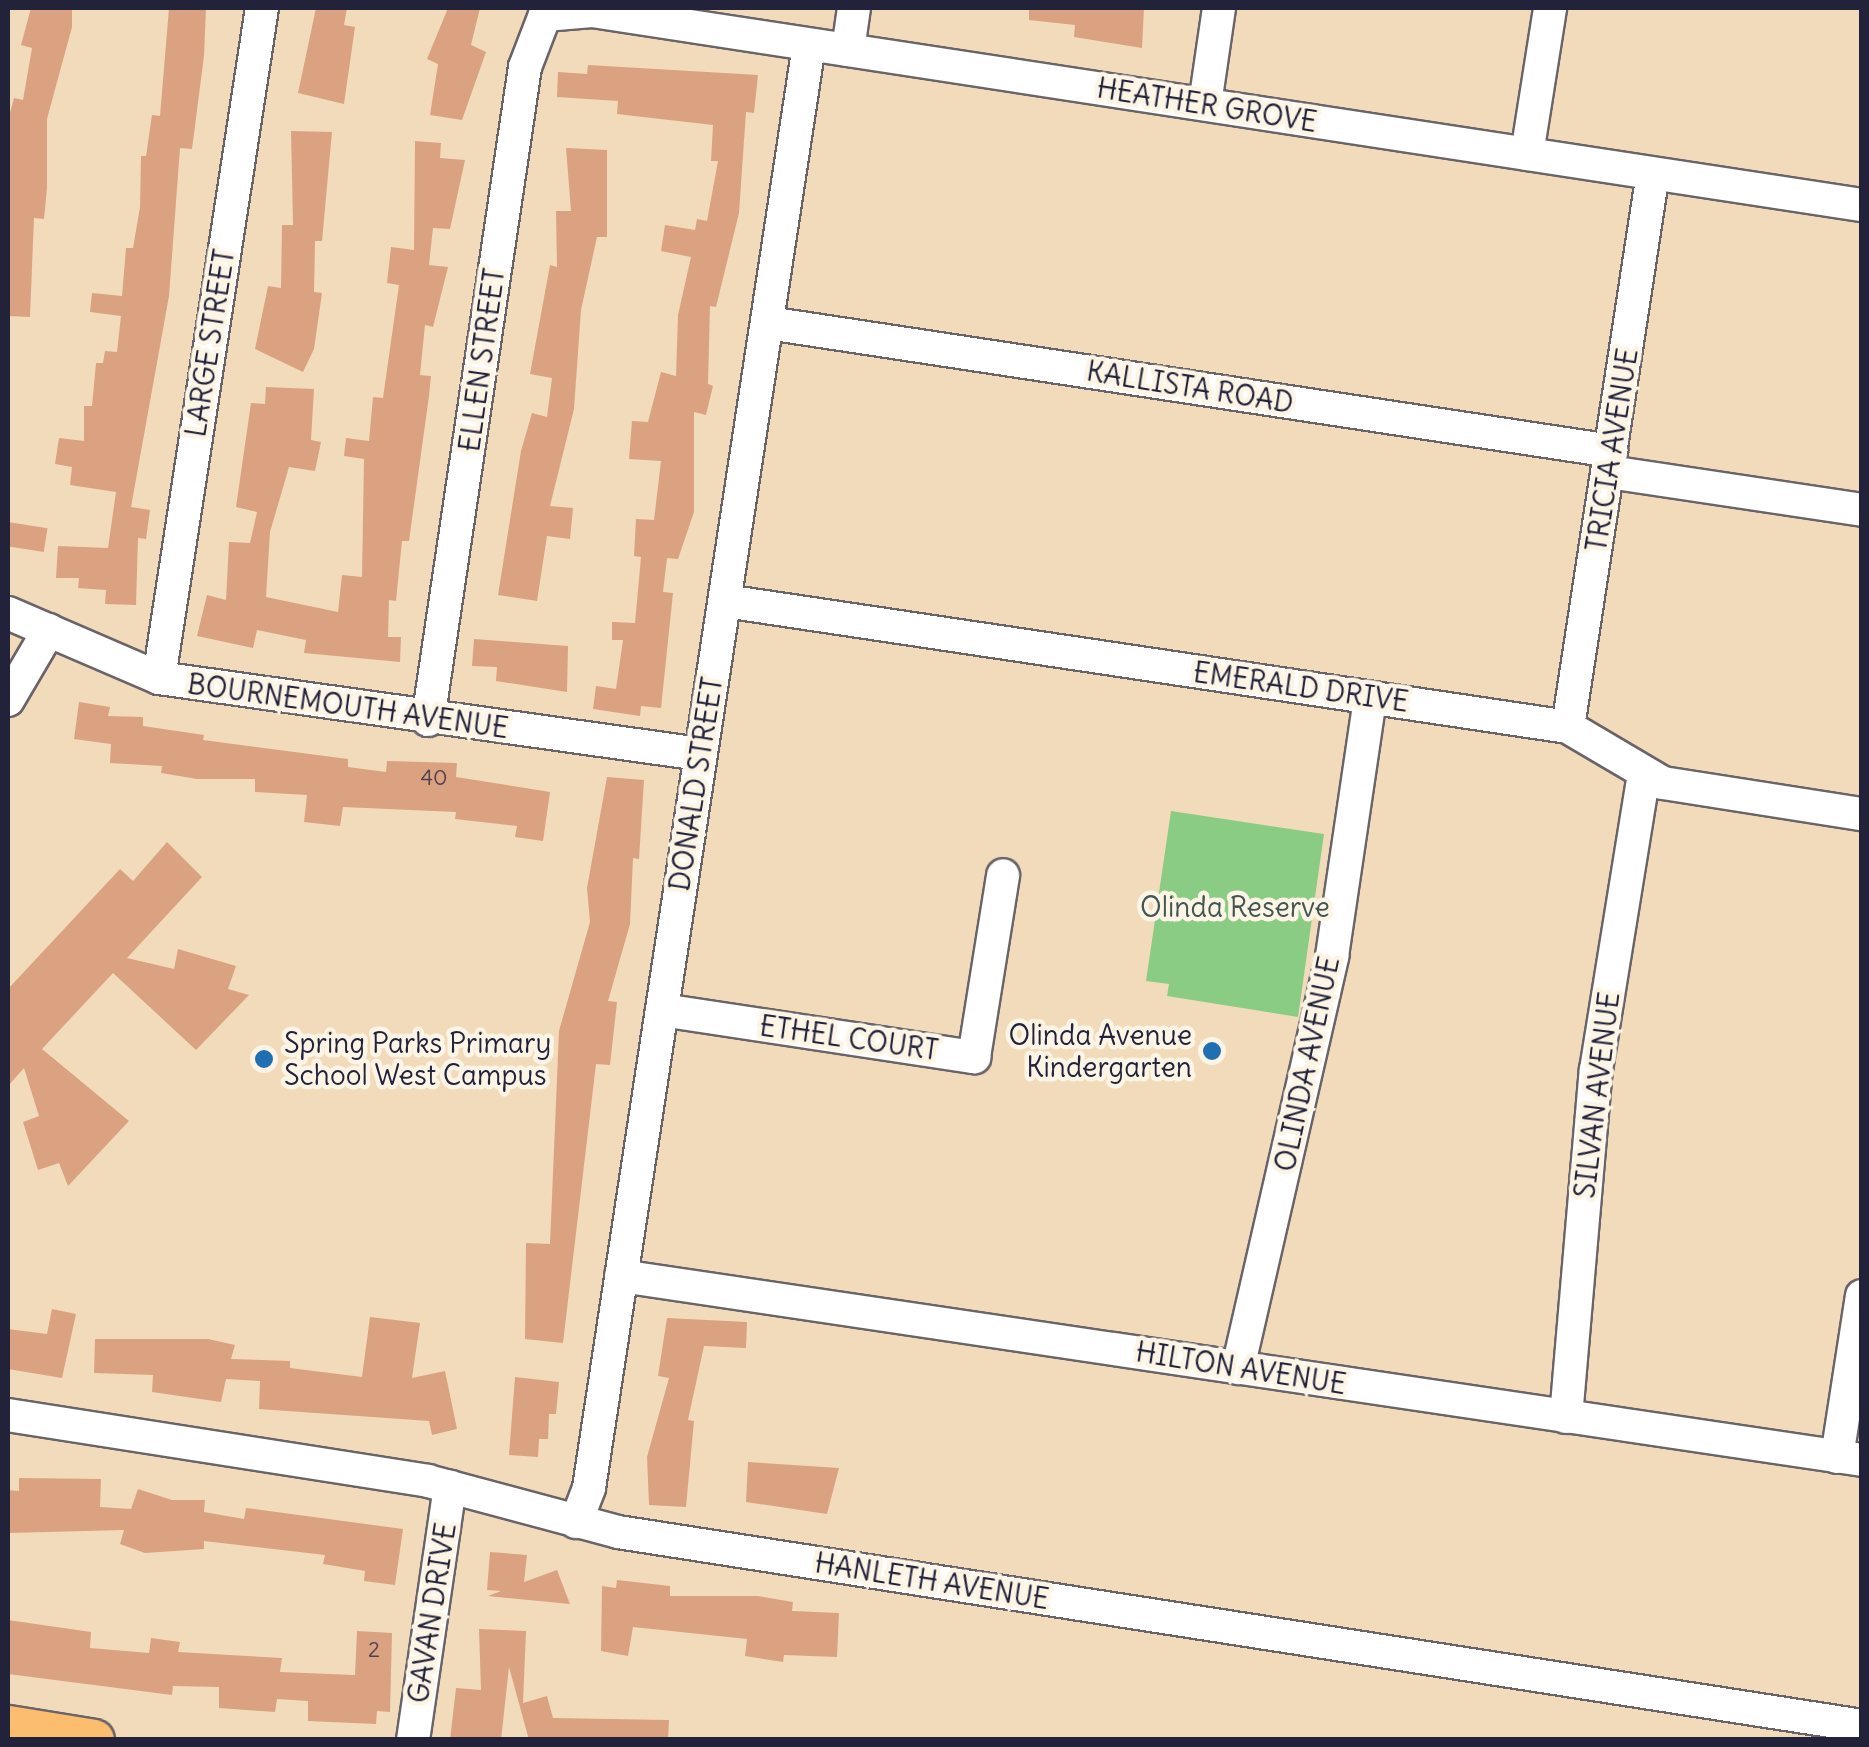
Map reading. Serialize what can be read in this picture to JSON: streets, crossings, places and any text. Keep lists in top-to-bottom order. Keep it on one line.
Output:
{"streets":{"street":["HEATHER GROVE","LARGE STREET","ELLEN STREET","KALLISTA ROAD","TRICIA AVENUE","EMERALD DRIVE","BOURNEMOUTH AVENUE","DONALD STREET","ETHEL COURT","OLINDA AVENUE","SILVAN AVENUE","HILTON AVENUE","HANLETH AVENUE","GAVAN DRIVE"]},"crossings":[["HEATHER GROVE","ELLEN STREET"],["HEATHER GROVE","TRICIA AVENUE"],["HEATHER GROVE","DONALD STREET"],["LARGE STREET","BOURNEMOUTH AVENUE"],["ELLEN STREET","BOURNEMOUTH AVENUE"],["KALLISTA ROAD","TRICIA AVENUE"],["KALLISTA ROAD","DONALD STREET"],["TRICIA AVENUE","EMERALD DRIVE"],["EMERALD DRIVE","DONALD STREET"],["EMERALD DRIVE","OLINDA AVENUE"],["EMERALD DRIVE","SILVAN AVENUE"],["BOURNEMOUTH AVENUE","DONALD STREET"],["DONALD STREET","ETHEL COURT"],["DONALD STREET","HILTON AVENUE"],["DONALD STREET","HANLETH AVENUE"],["OLINDA AVENUE","HILTON AVENUE"],["SILVAN AVENUE","HILTON AVENUE"],["HANLETH AVENUE","GAVAN DRIVE"]],"parks":["Olinda Reserve"],"places":["Olinda Avenue Kindergarten","Spring Parks Primary School West Campus"],"house_numbers":["40","2"]}
